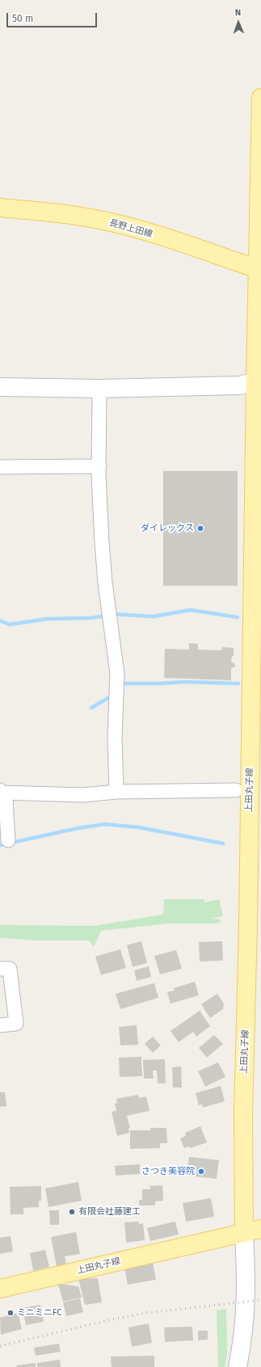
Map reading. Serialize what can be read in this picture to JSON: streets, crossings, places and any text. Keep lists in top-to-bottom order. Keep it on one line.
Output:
{"streets":{"main road":["長野上田線","上田丸子線"]},"crossings":[["長野上田線","上田丸子線"]],"places":["ダイレックス","さつき美容院","有限会社藤建工","ミニミニFC"],"scale_bar":"50 m","north":"top"}
